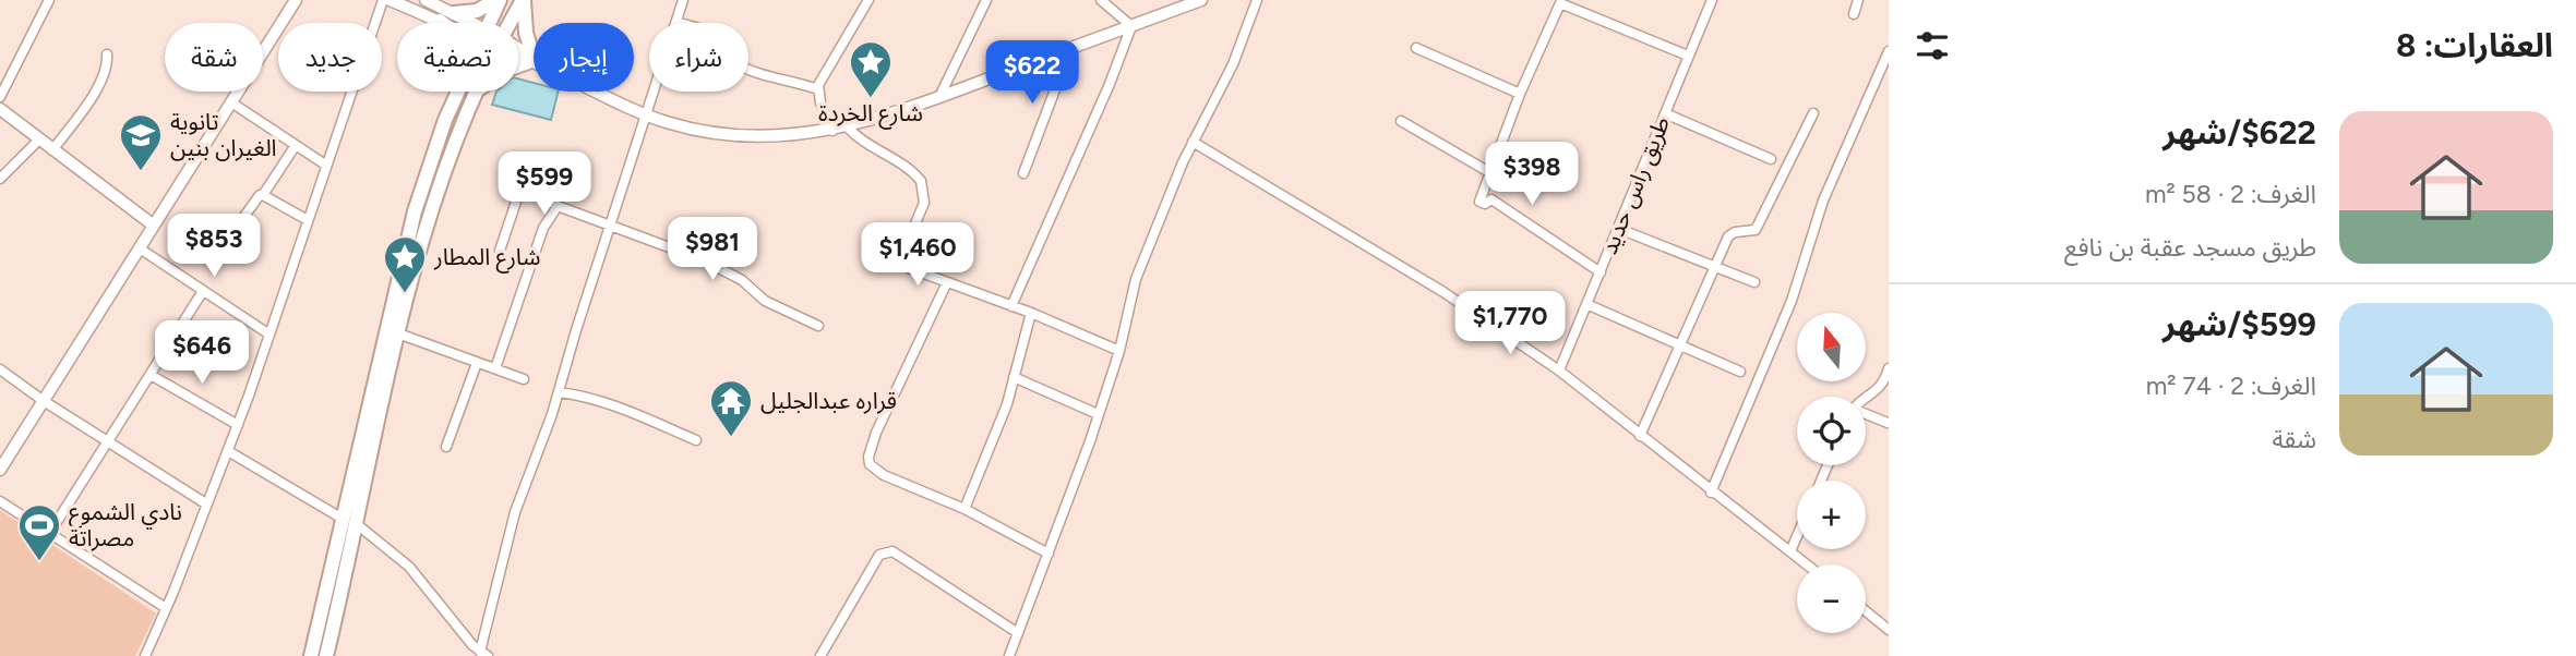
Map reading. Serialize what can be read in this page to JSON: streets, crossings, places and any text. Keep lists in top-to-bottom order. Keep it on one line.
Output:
{"streets":{"street":["طريق راس حديد"]},"places":{"place":["شارع الخردة","شارع المطار"],"school or university":["تانوية الغيران بنين"],"temple":["قراره عبدالجليل"],"sports":["نادي الشموع مصراتة"]},"north":"top","page":{"heading":"العقارات: 8","chip":["شراء","إيجار","تصفية","جديد","شقة"],"price":["$622","$398","$599","$853","$981","$1,460","$1,770","$646"],"list":[{"name":"$622/شهر","note":"الغرف: 2 · 58 m² · طريق مسجد عقبة بن نافع"},{"name":"$599/شهر","note":"الغرف: 2 · 74 m² · شقة"}],"map_buttons":["+","−"]}}
